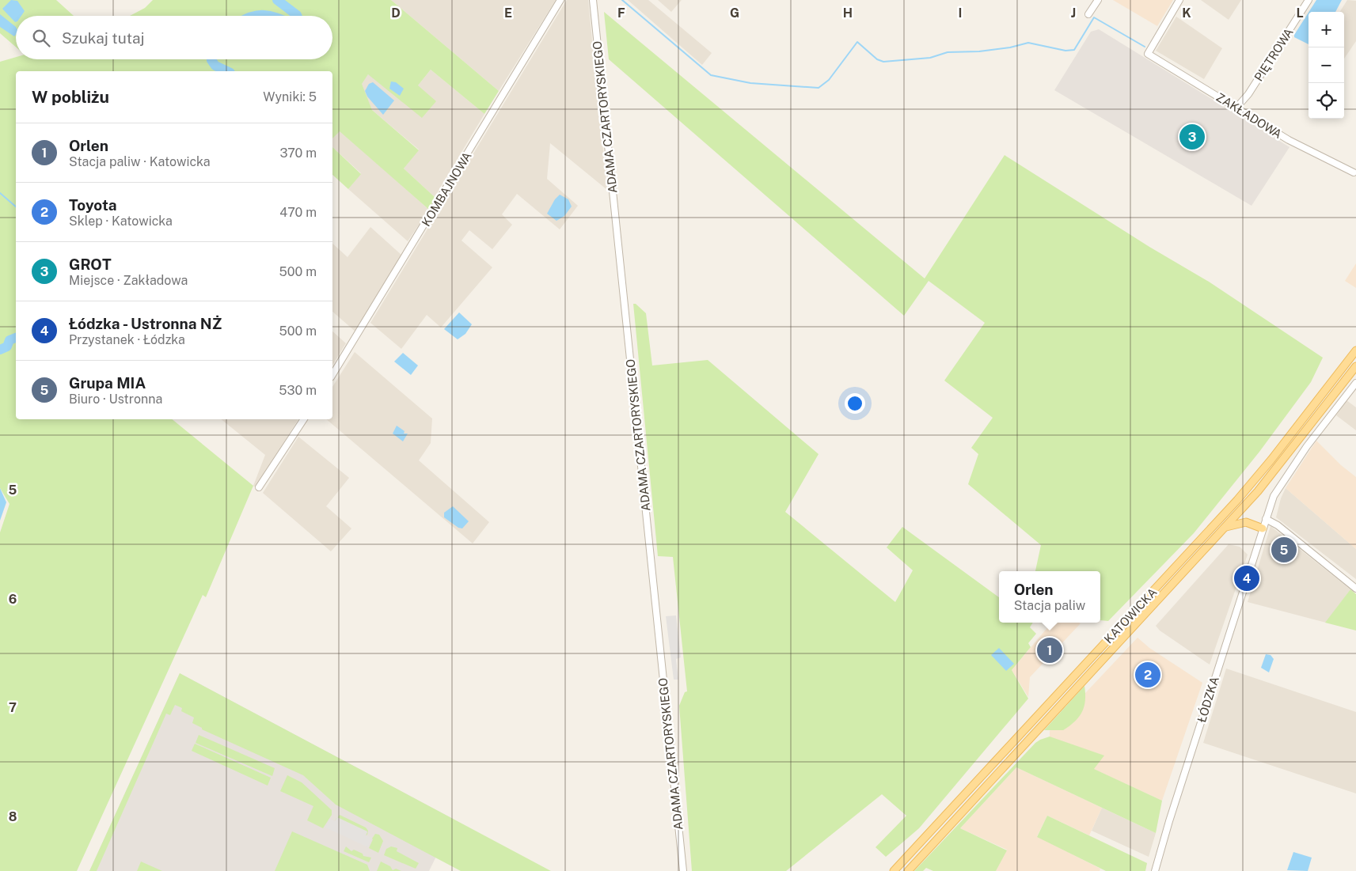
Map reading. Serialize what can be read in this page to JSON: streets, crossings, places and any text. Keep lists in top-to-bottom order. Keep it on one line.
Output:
{"streets":{"main road":["KATOWICKA"],"street":["PIĘTROWA","ZAKŁADOWA","ADAMA CZARTORYSKIEGO","KOMBAJNOWA","ŁÓDZKA"]},"crossings":[["PIĘTROWA","ZAKŁADOWA"]],"page":{"map_buttons":["+","−"],"search":"Szukaj tutaj","heading":["W pobliżu","Wyniki: 5"],"pins":["3","5","4","1","2"],"list":[{"mark":"1","name":"Orlen","note":"Stacja paliw · Katowicka","value":"370 m"},{"mark":"2","name":"Toyota","note":"Sklep · Katowicka","value":"470 m"},{"mark":"3","name":"GROT","note":"Miejsce · Zakładowa","value":"500 m"},{"mark":"4","name":"Łódzka - Ustronna NŻ","note":"Przystanek · Łódzka","value":"500 m"},{"mark":"5","name":"Grupa MIA","note":"Biuro · Ustronna","value":"530 m"}],"popup":["Orlen","Stacja paliw"]},"grid":{"columns":["D","E","F","G","H","I","J","K","L"],"rows":["5","6","7","8"]}}
